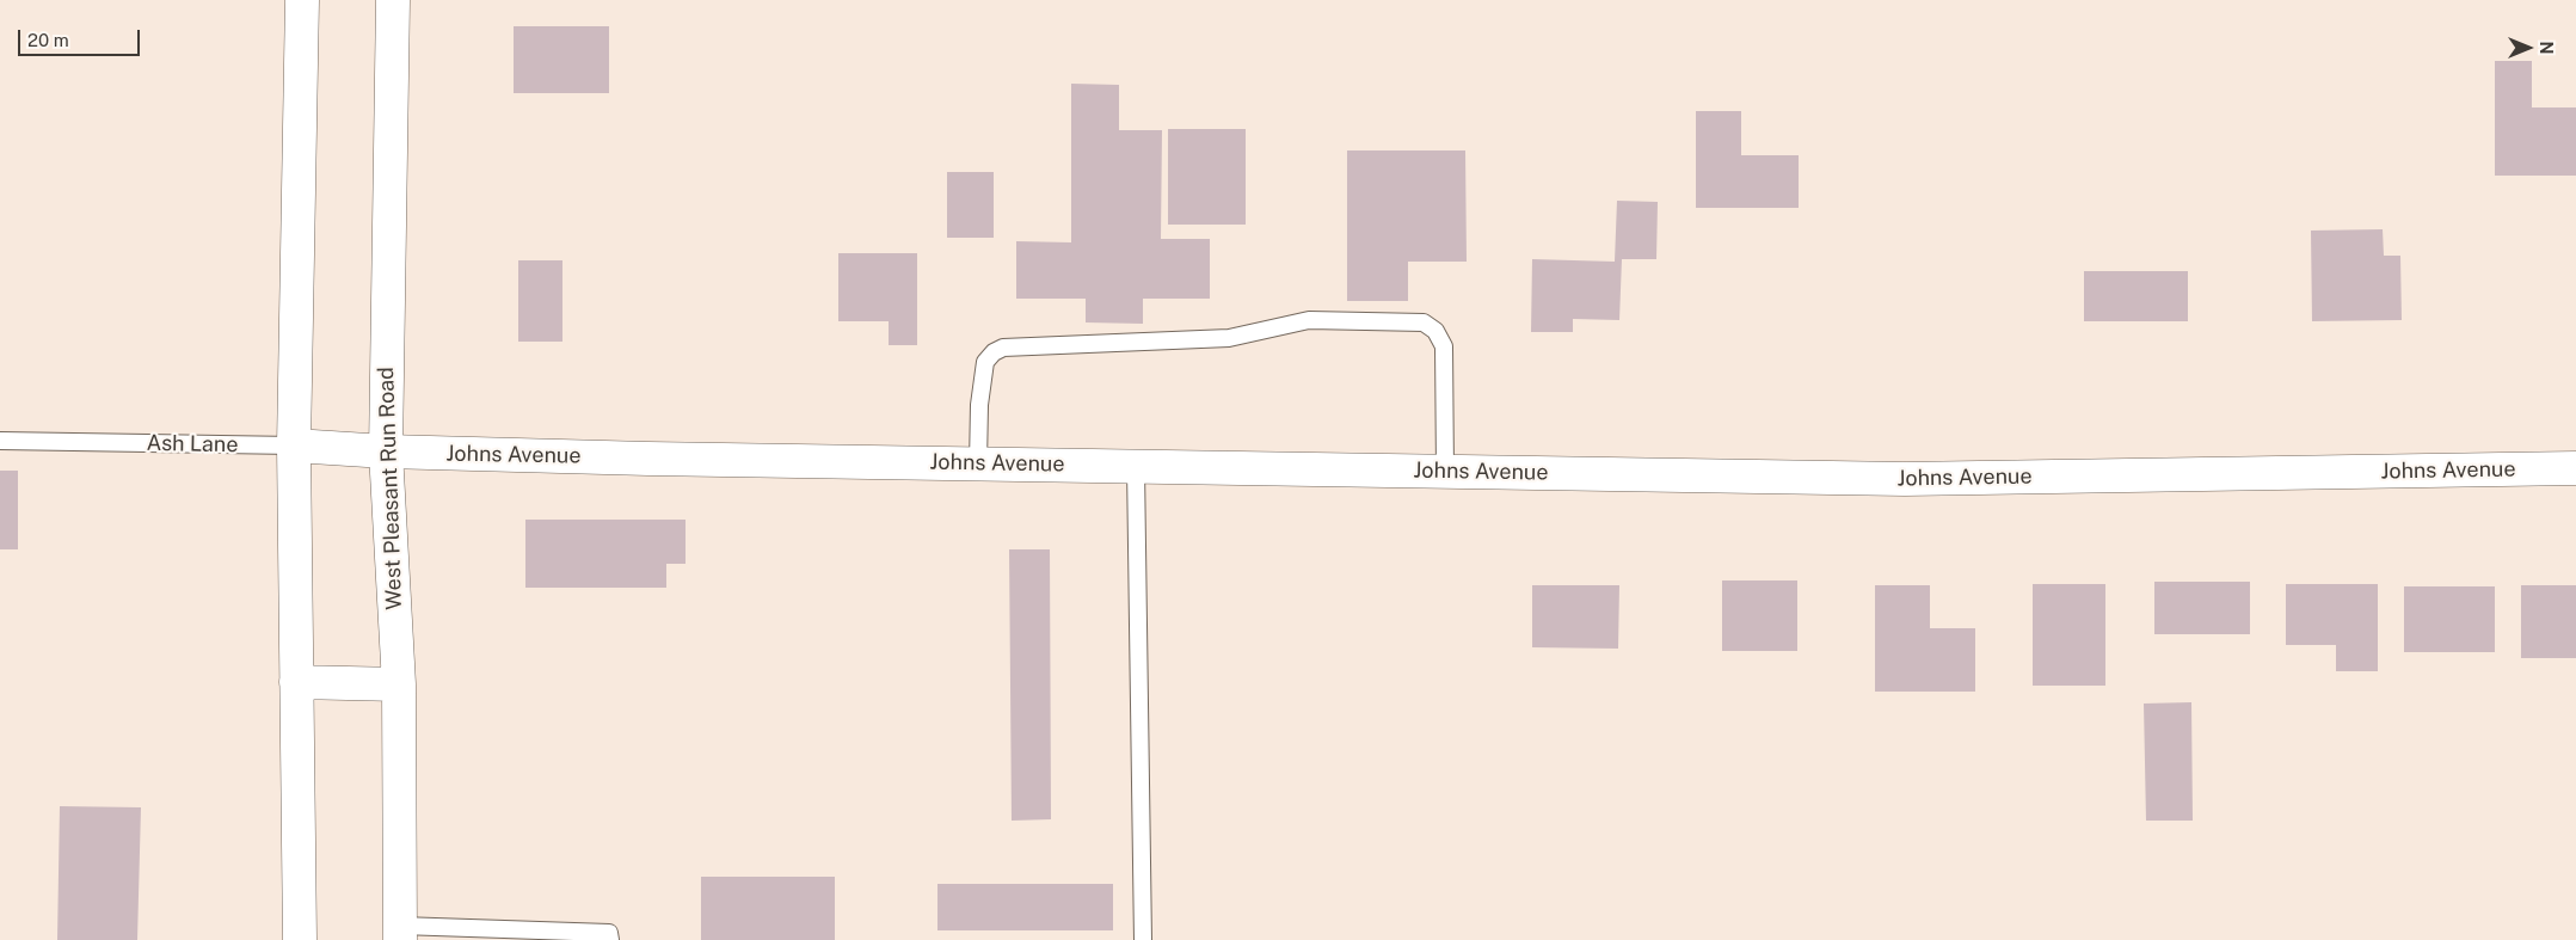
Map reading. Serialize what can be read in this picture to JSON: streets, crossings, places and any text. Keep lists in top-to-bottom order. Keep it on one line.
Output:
{"streets":{"street":["Ash Lane","Johns Avenue","West Pleasant Run Road"]},"crossings":[["Ash Lane","Johns Avenue"],["Ash Lane","West Pleasant Run Road"],["Johns Avenue","West Pleasant Run Road"]],"scale_bar":"20 m","north":"right"}
